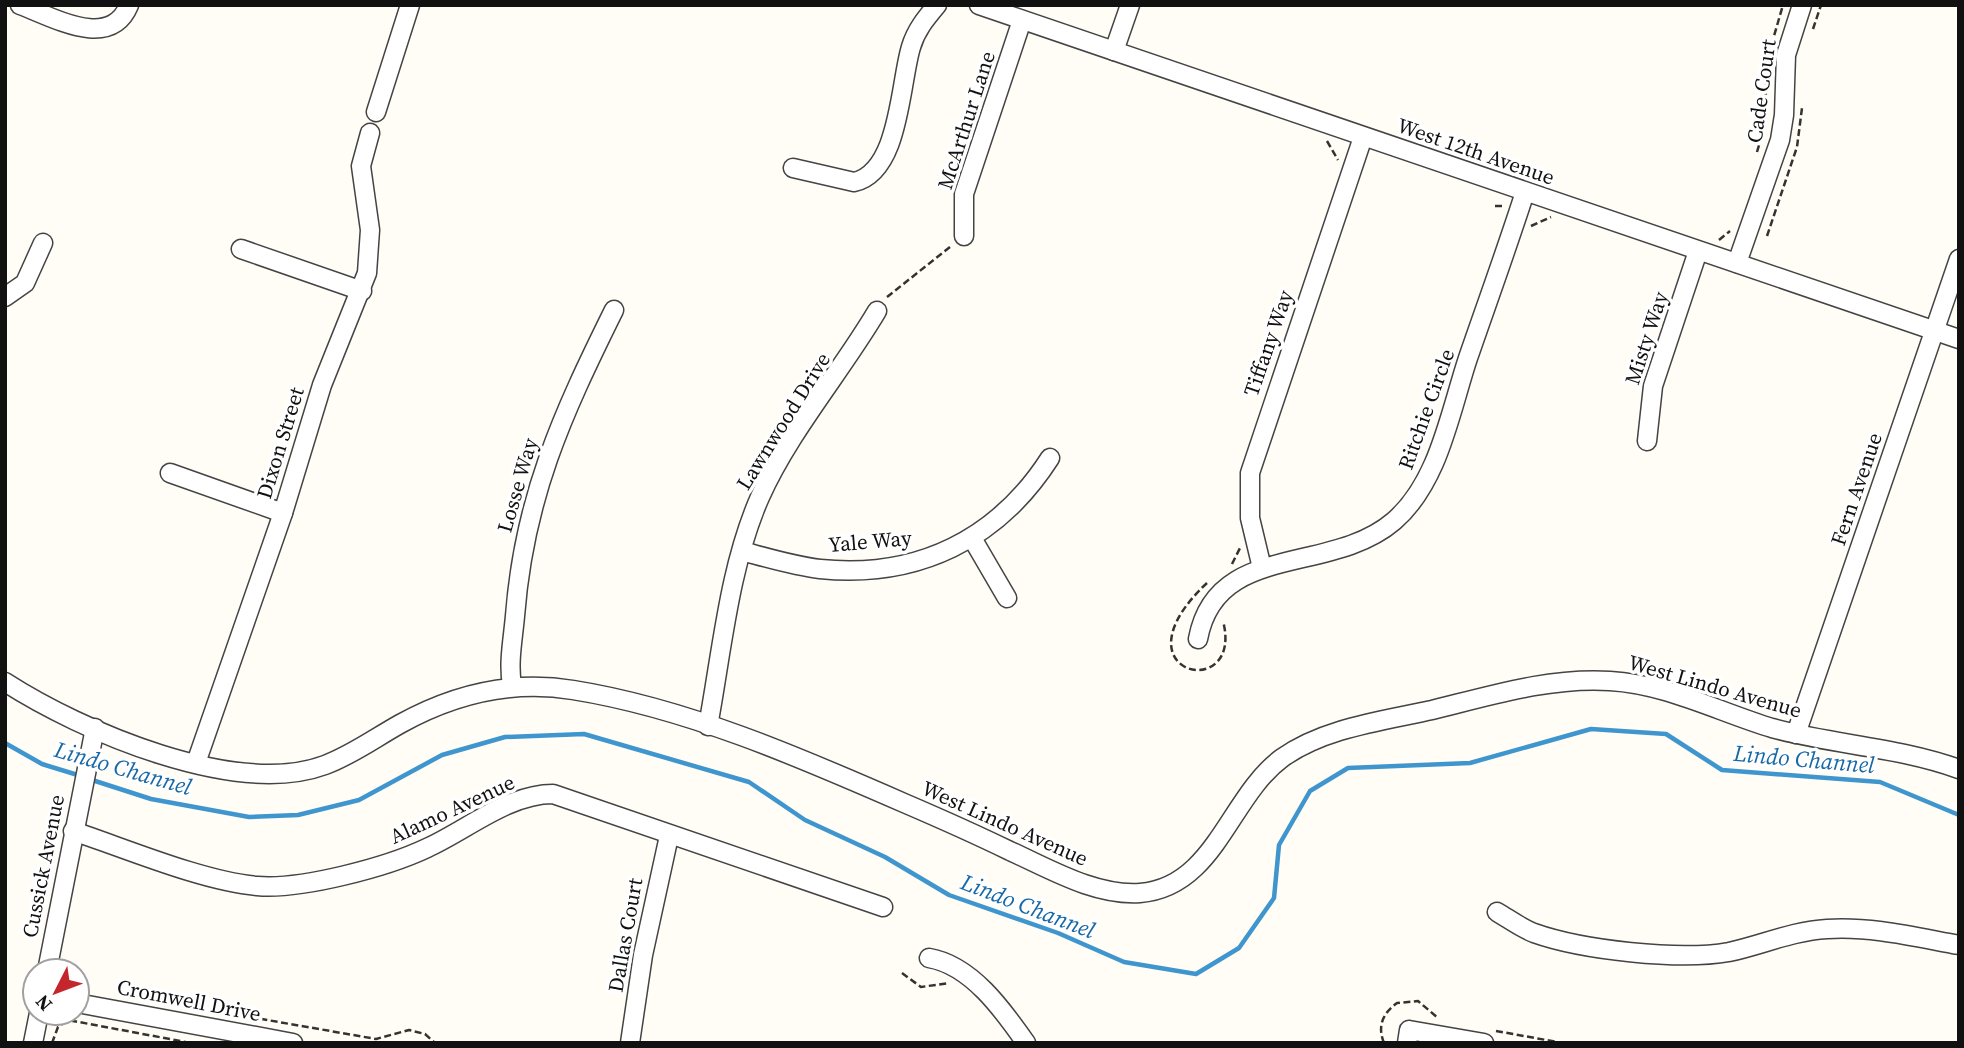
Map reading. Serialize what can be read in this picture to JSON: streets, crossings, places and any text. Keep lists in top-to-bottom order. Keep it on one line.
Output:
{"streets":{"street":["Cade Court","McArthur Lane","West 12th Avenue","Misty Way","Tiffany Way","Ritchie Circle","Lawnwood Drive","Dixon Street","Losse Way","Fern Avenue","Yale Way","West Lindo Avenue","Alamo Avenue","Cussick Avenue","Dallas Court","Cromwell Drive"]},"crossings":[["Cade Court","West 12th Avenue"],["McArthur Lane","West 12th Avenue"],["West 12th Avenue","Misty Way"],["West 12th Avenue","Tiffany Way"],["West 12th Avenue","Ritchie Circle"],["West 12th Avenue","Fern Avenue"],["Tiffany Way","Ritchie Circle"],["Lawnwood Drive","Yale Way"],["Lawnwood Drive","West Lindo Avenue"],["Dixon Street","West Lindo Avenue"],["Losse Way","West Lindo Avenue"],["Fern Avenue","West Lindo Avenue"],["West Lindo Avenue","Cussick Avenue"],["Alamo Avenue","Cussick Avenue"],["Alamo Avenue","Dallas Court"]],"water":["Lindo Channel"],"north":"bottom left"}
